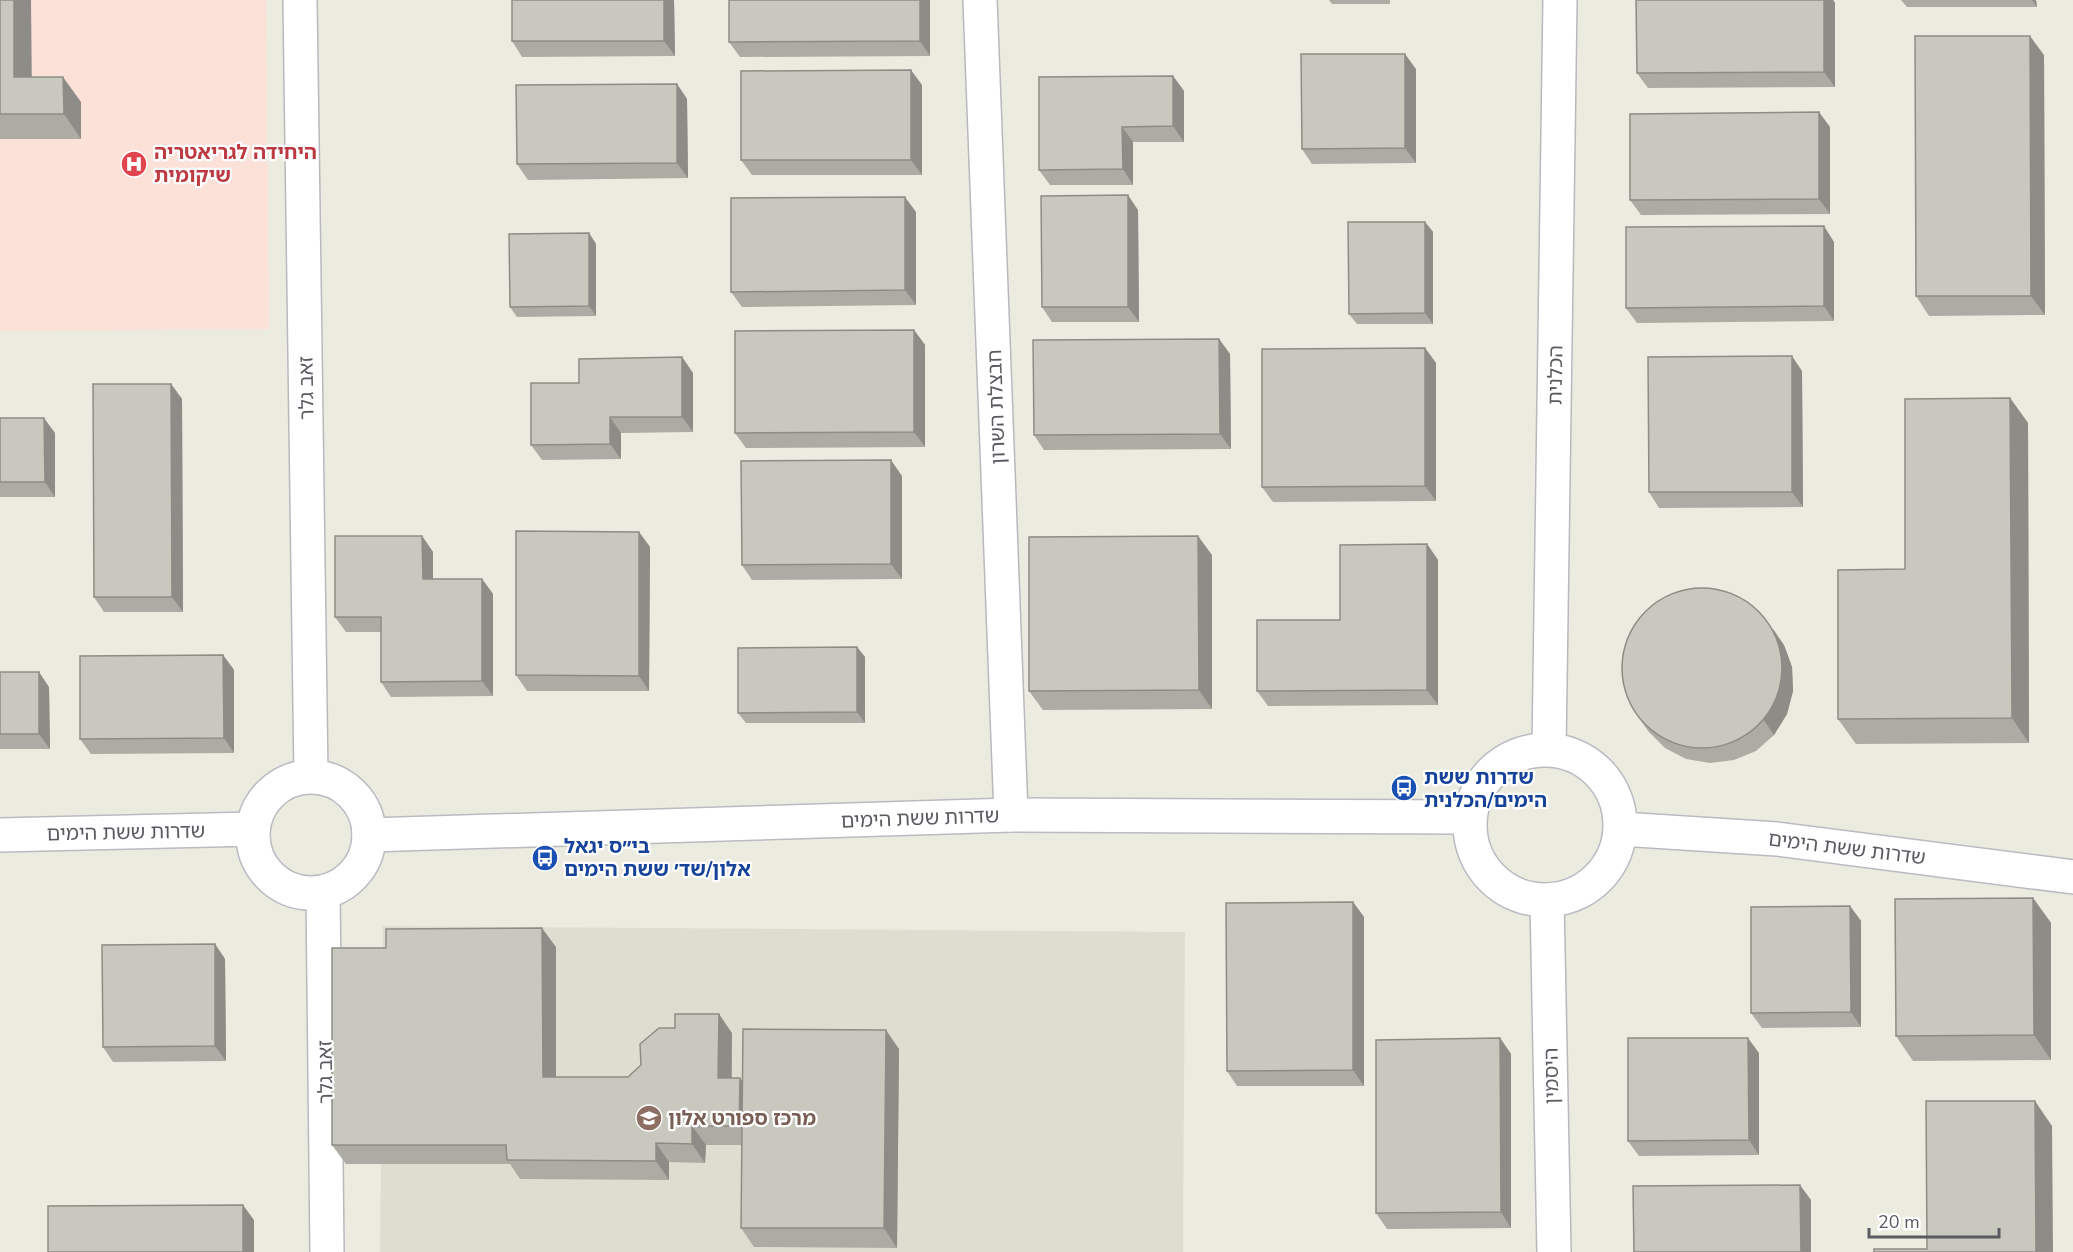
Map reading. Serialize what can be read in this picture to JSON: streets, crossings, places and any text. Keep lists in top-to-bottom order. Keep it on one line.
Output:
{"streets":{"street":["הכלנית","זאב גלר","חבצלת השרון","שדרות ששת הימים","היסמין"]},"crossings":[["הכלנית","שדרות ששת הימים"],["הכלנית","היסמין"],["זאב גלר","שדרות ששת הימים"],["חבצלת השרון","שדרות ששת הימים"],["שדרות ששת הימים","היסמין"]],"places":{"hospital":["היחידה לגריאטריה שיקומית"],"bus stop":["שדרות ששת הימים/הכלנית","בי״ס יגאל אלון/שד׳ ששת הימים"],"school or university":["מרכז ספורט אלון"]},"scale_bar":"20 m"}
